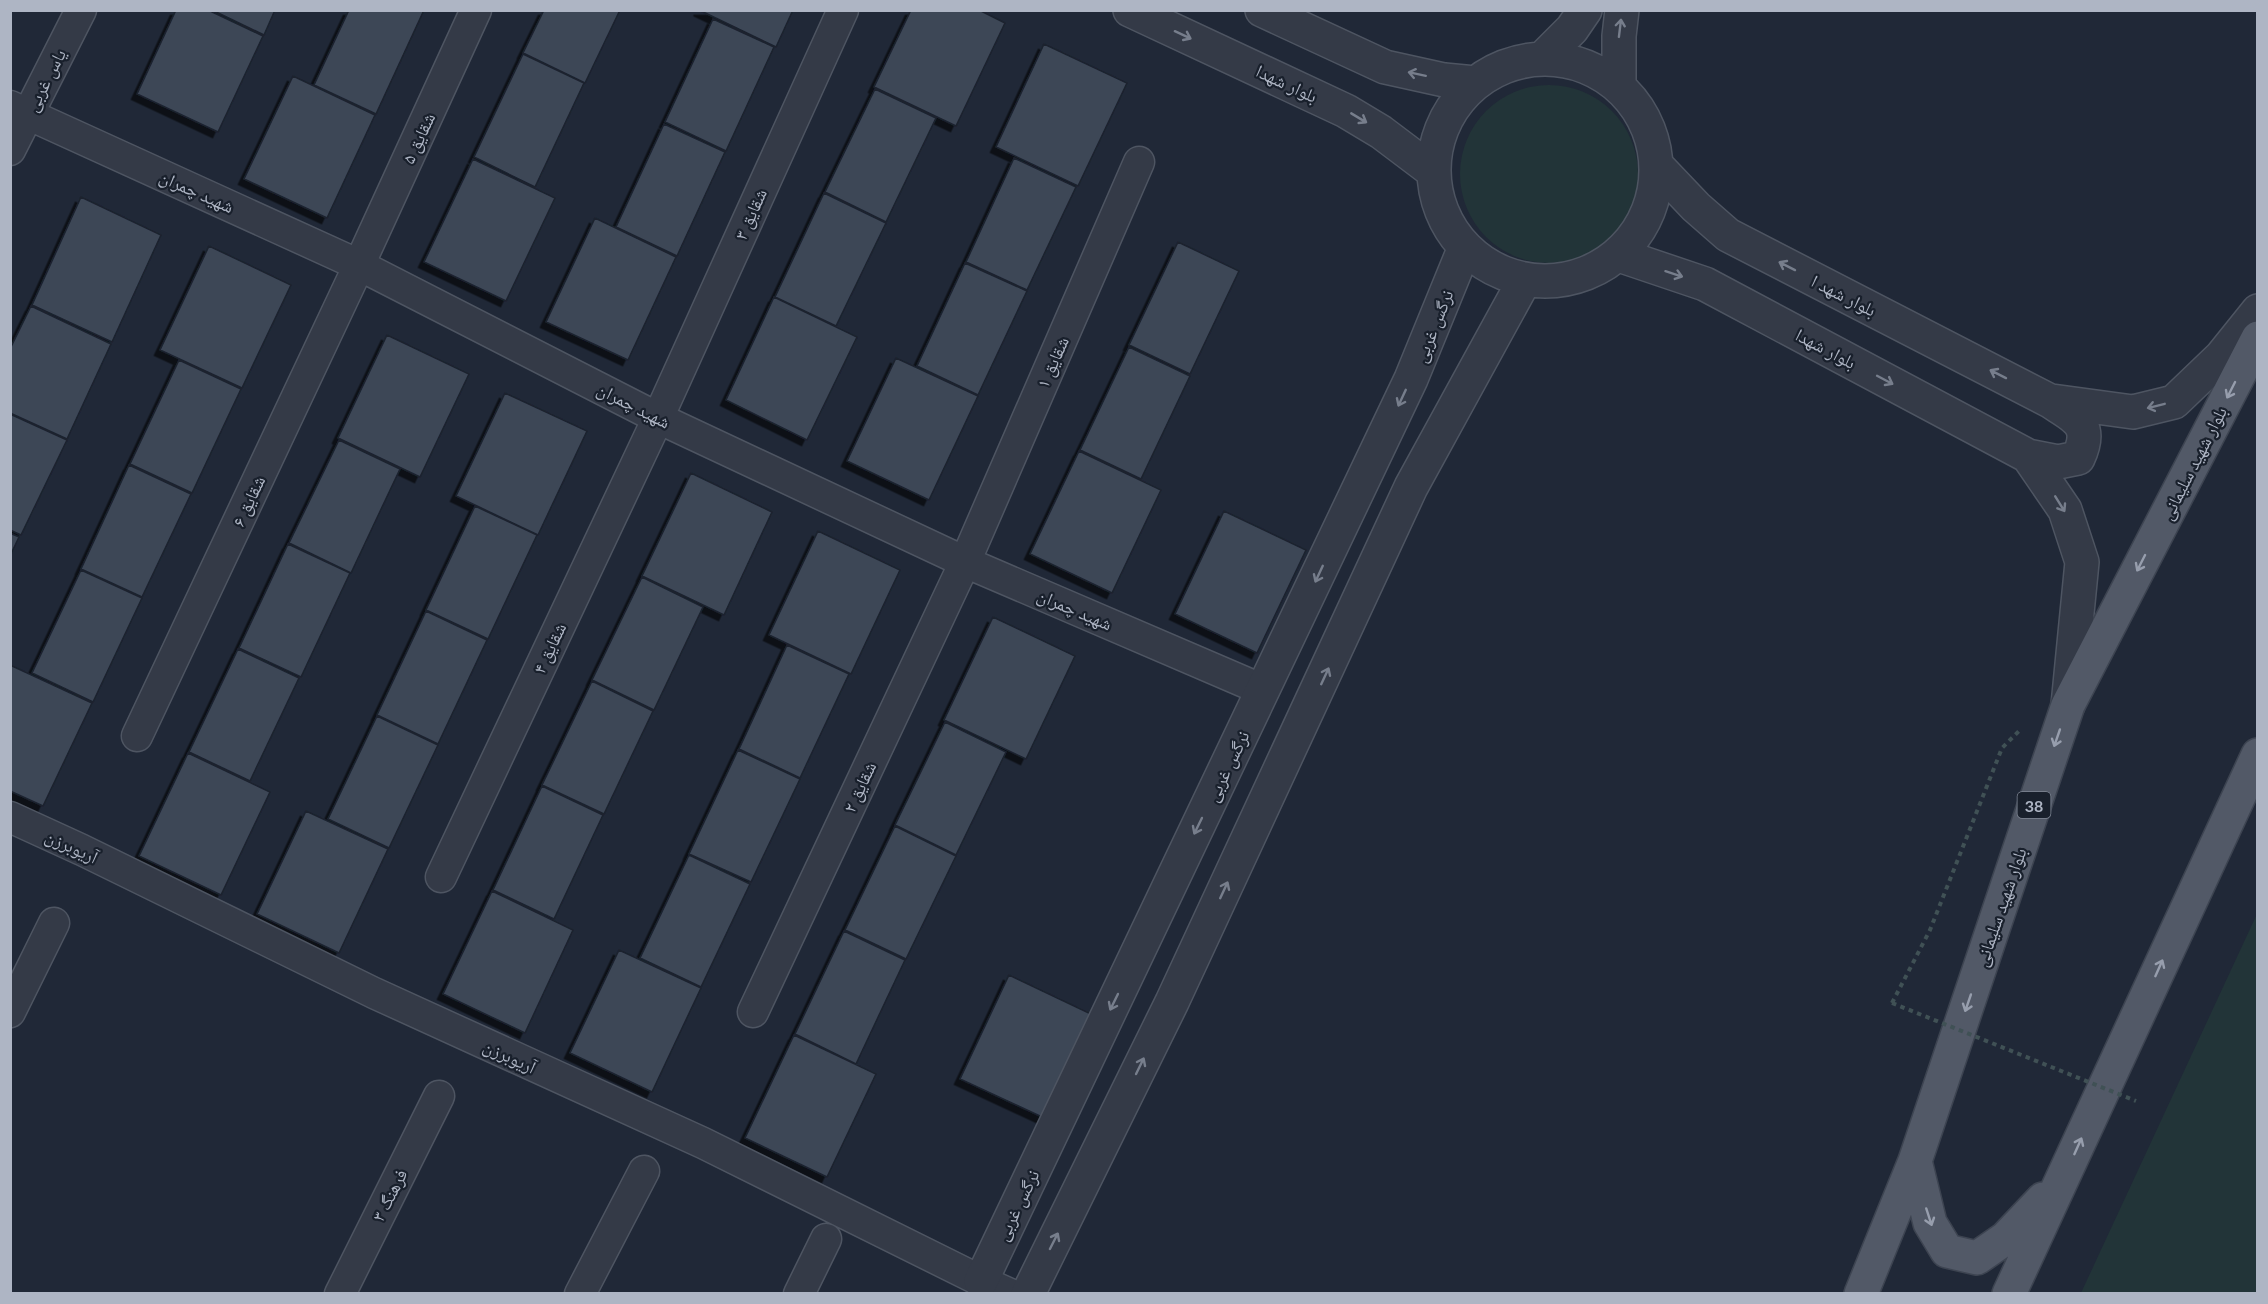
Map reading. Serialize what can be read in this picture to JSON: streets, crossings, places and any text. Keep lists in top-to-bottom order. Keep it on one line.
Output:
{"streets":{"main road":["بلوار شهید سلیمانی","38"],"street":["یاس غربی","بلوار شهدا","شقایق ۵","شهید چمران","شقایق ۳","بلوار شهد ا","نرگس غربی","شقایق ۱","شقایق ۶","شقایق ۴","شقایق ۲","آریوبرزن","فرهنگ ۳"]},"crossings":[["یاس غربی","شهید چمران"],["شقایق ۵","شهید چمران"],["شقایق ۵","شقایق ۶"],["شهید چمران","شقایق ۳"],["شهید چمران","نرگس غربی"],["شهید چمران","شقایق ۱"],["شهید چمران","شقایق ۶"],["شهید چمران","شقایق ۴"],["شهید چمران","شقایق ۲"],["شقایق ۳","شقایق ۴"],["نرگس غربی","آریوبرزن"],["شقایق ۱","شقایق ۲"]],"one_way":["بلوار شهدا","بلوار شهد ا"]}
